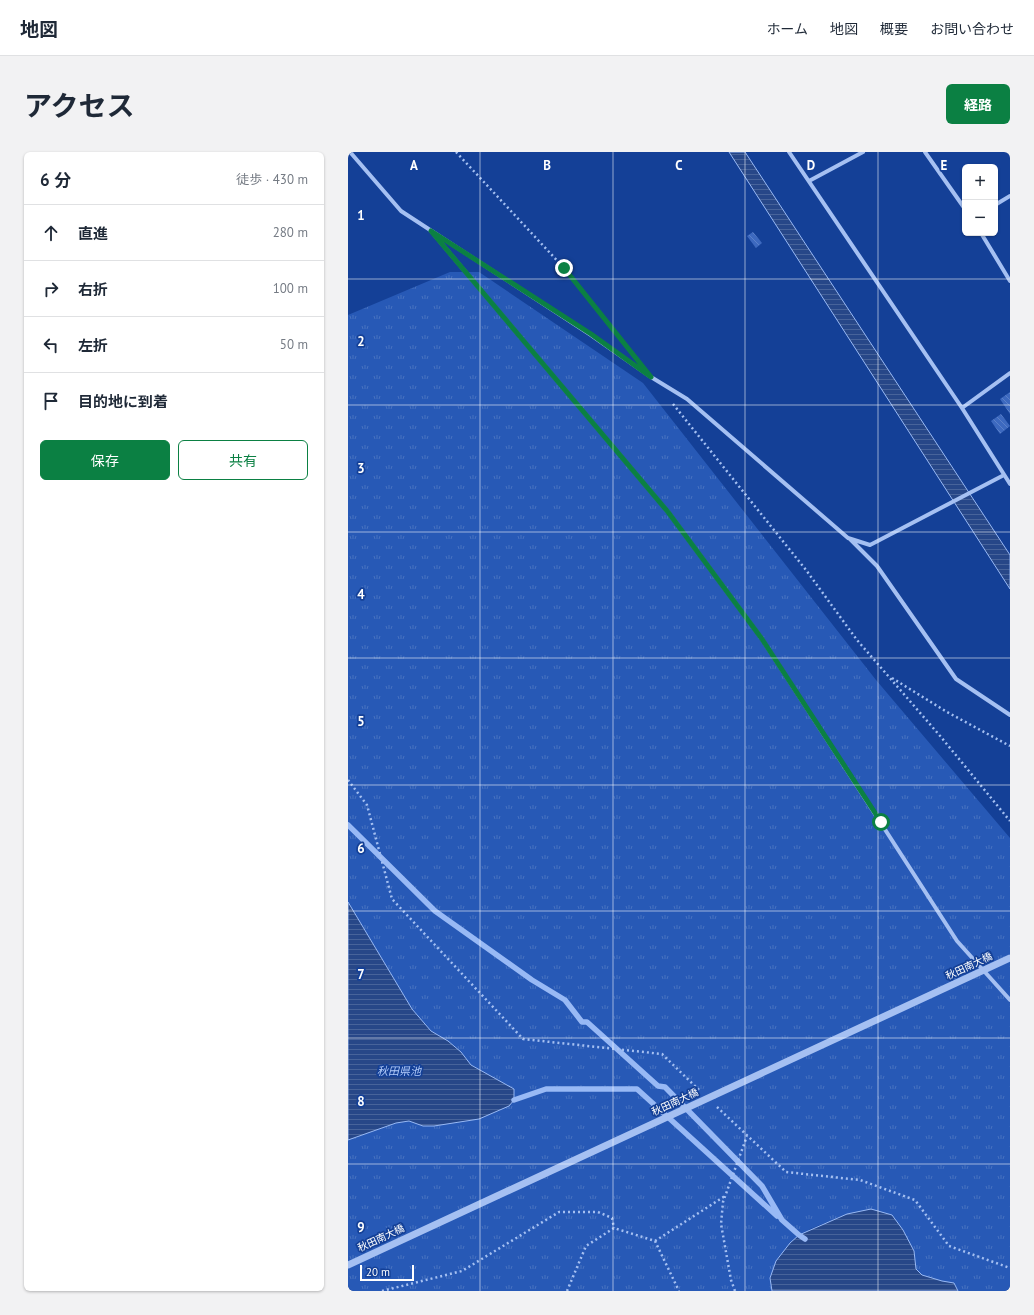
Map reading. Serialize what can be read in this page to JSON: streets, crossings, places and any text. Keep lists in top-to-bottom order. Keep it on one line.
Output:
{"streets":{"street":["秋田南大橋"]},"water":["秋田県池"],"scale_bar":"20 m","page":{"header":"地図","nav":["ホーム","地図","概要","お問い合わせ"],"title":"アクセス","buttons":["経路",["保存","共有"]],"heading":["6 分","徒歩 · 430 m"],"map_buttons":["+","−"],"list":[["直進","280 m"],["右折","100 m"],["左折","50 m"],"目的地に到着"],"scale":"20 m"},"grid":{"columns":["A","B","C","D","E"],"rows":["1","2","3","4","5","6","7","8","9"]}}
